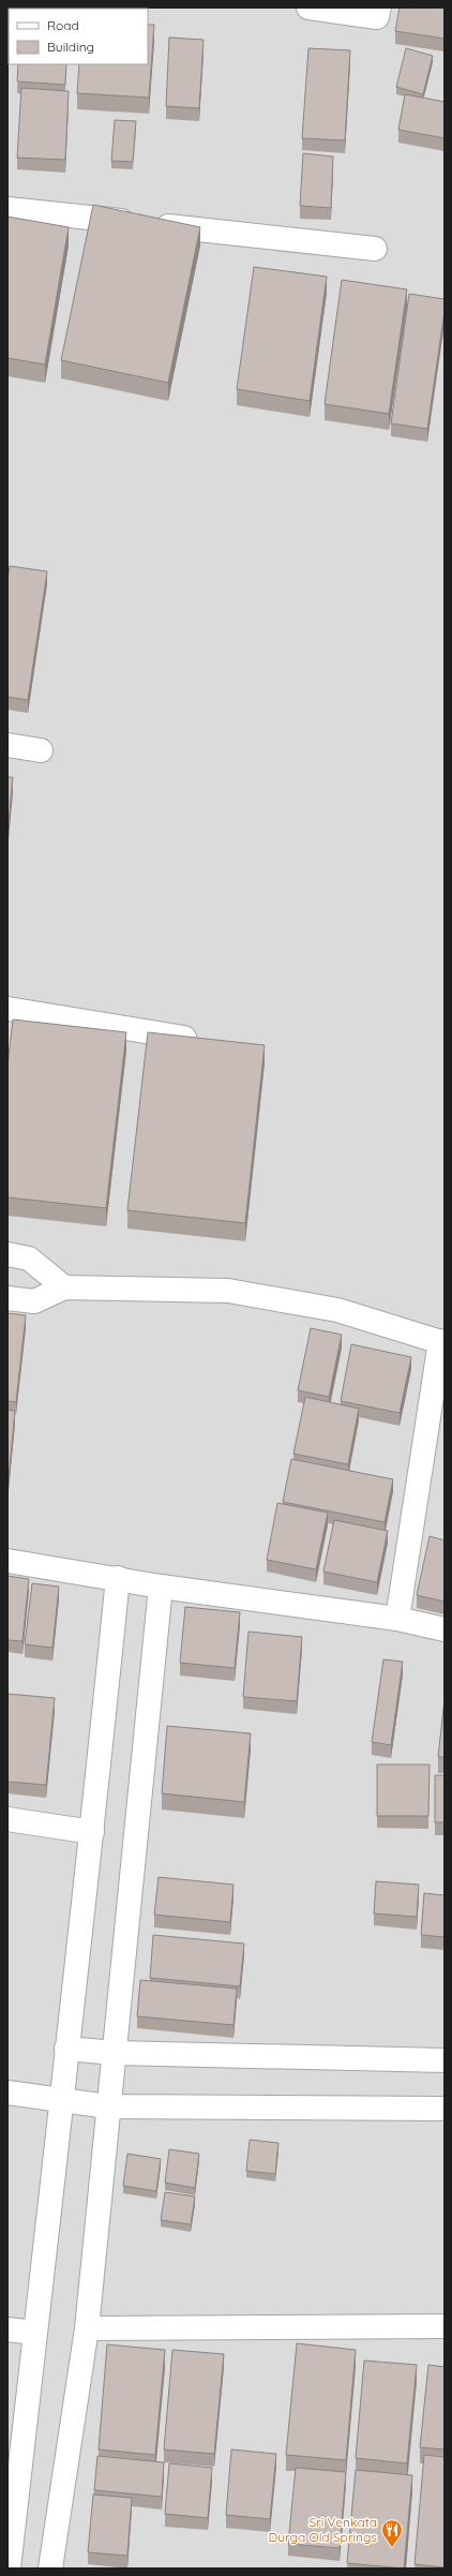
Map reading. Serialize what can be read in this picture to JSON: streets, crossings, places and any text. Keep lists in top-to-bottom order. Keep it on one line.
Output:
{"places":{"restaurant":["Sri Venkata Durga Old Springs"]},"legend":["Road","Building"]}
